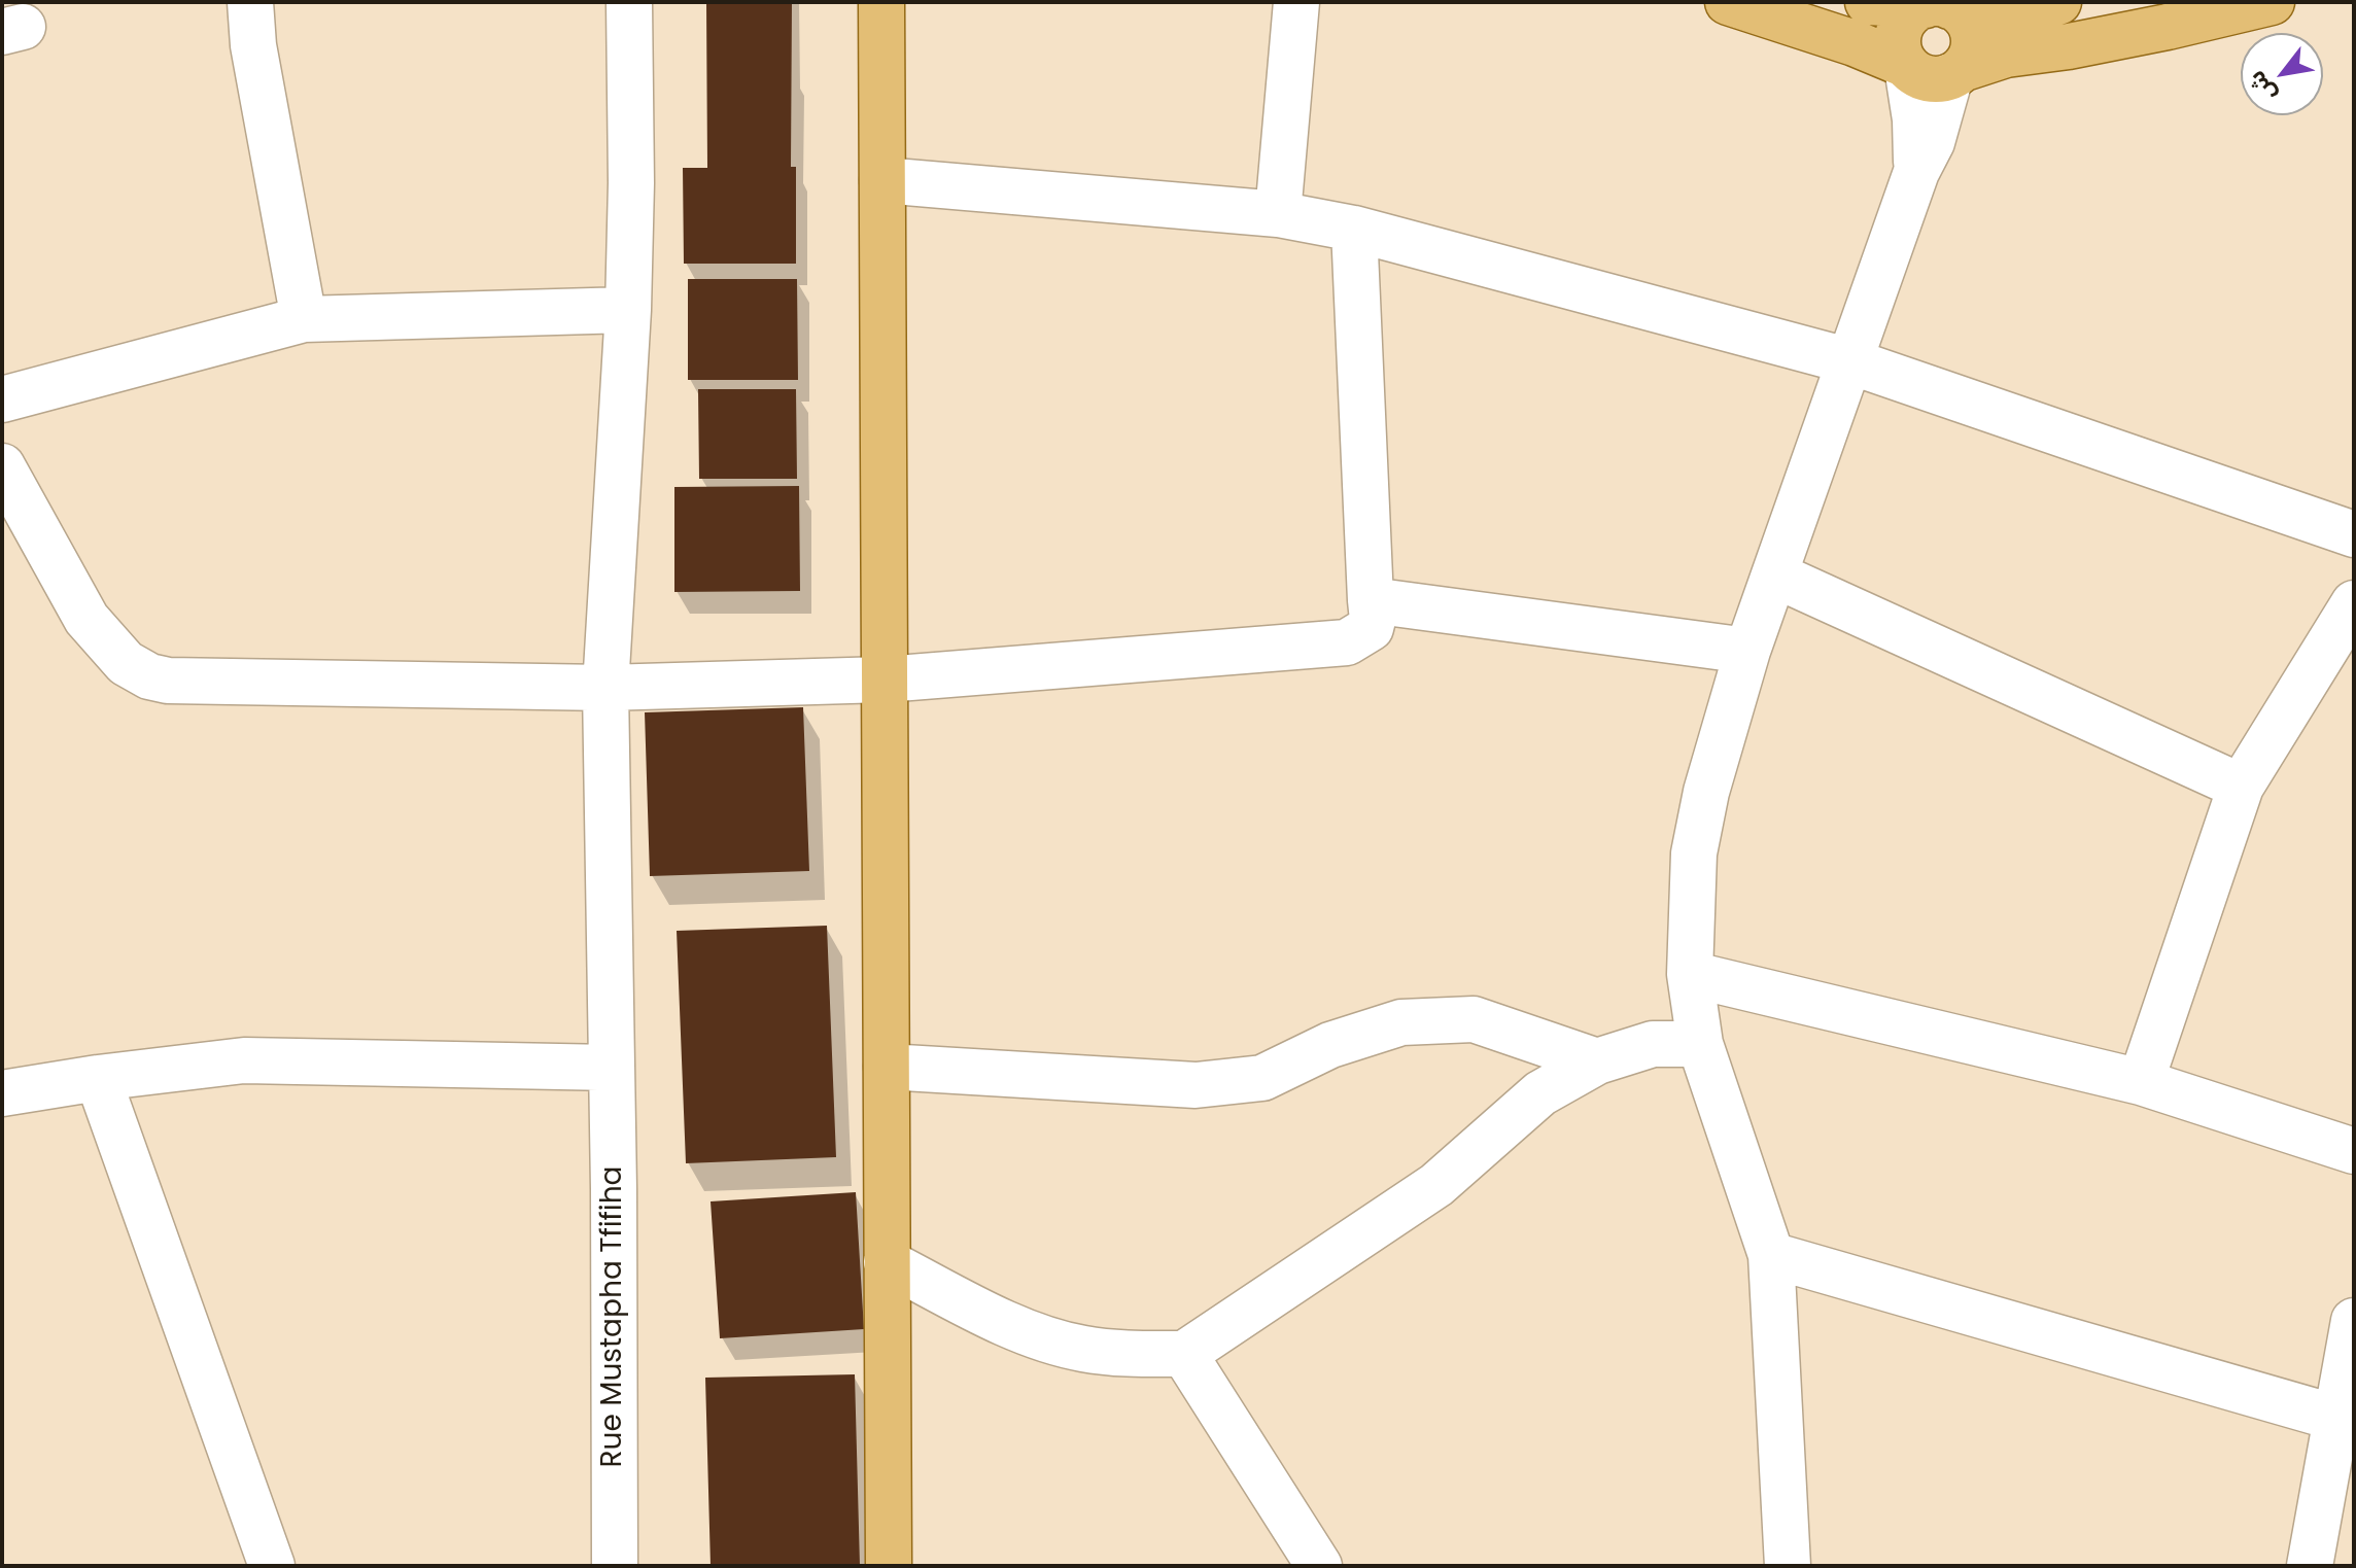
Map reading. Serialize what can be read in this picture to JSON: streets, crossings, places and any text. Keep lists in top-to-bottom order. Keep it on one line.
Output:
{"streets":{"street":["Rue Mustapha Tfifiha"]},"north":"bottom left"}
